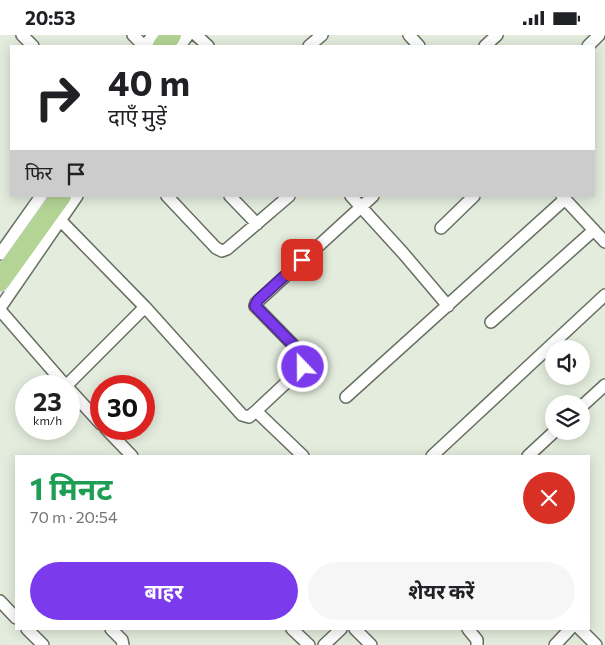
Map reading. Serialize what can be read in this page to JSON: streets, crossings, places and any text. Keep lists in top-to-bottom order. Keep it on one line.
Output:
{"page":{"status":"20:53","turn":["40 m","दाएँ मुड़ें"],"then":"फिर","speed":"23 km/h","limit":"30","heading":["1 मिनट","70 m · 20:54"],"buttons":["बाहर","शेयर करें"]}}
